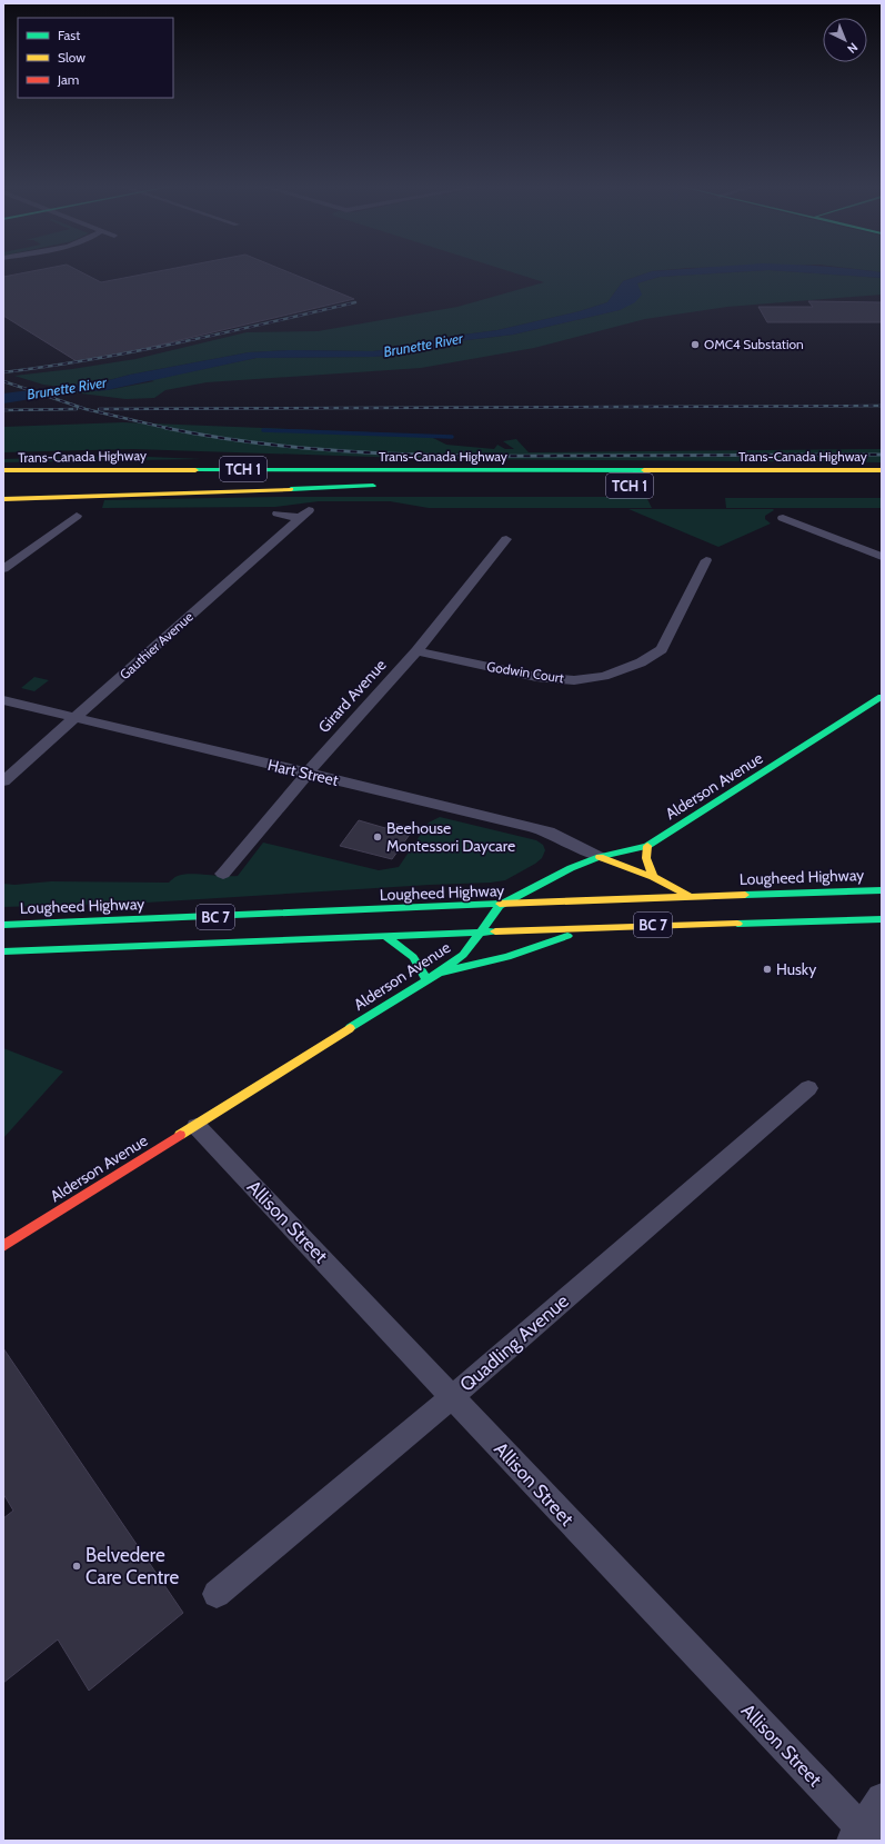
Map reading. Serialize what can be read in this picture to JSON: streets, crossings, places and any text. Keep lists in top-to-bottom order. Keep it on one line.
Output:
{"streets":{"main road":["Trans-Canada Highway","TCH 1","Alderson Avenue","Lougheed Highway","BC 7"],"street":["Gauthier Avenue","Godwin Court","Girard Avenue","Hart Street","Allison Street","Quadling Avenue"]},"crossings":[["Gauthier Avenue","Hart Street"],["Godwin Court","Girard Avenue"],["Girard Avenue","Hart Street"],["Hart Street","Alderson Avenue"],["Alderson Avenue","Lougheed Highway"],["Alderson Avenue","BC 7"],["Alderson Avenue","Allison Street"],["Allison Street","Quadling Avenue"]],"water":["Brunette River"],"places":["OMC4 Substation","Beehouse Montessori Daycare","Husky","Belvedere Care Centre"],"legend":["Fast","Slow","Jam"],"north":"bottom right"}
